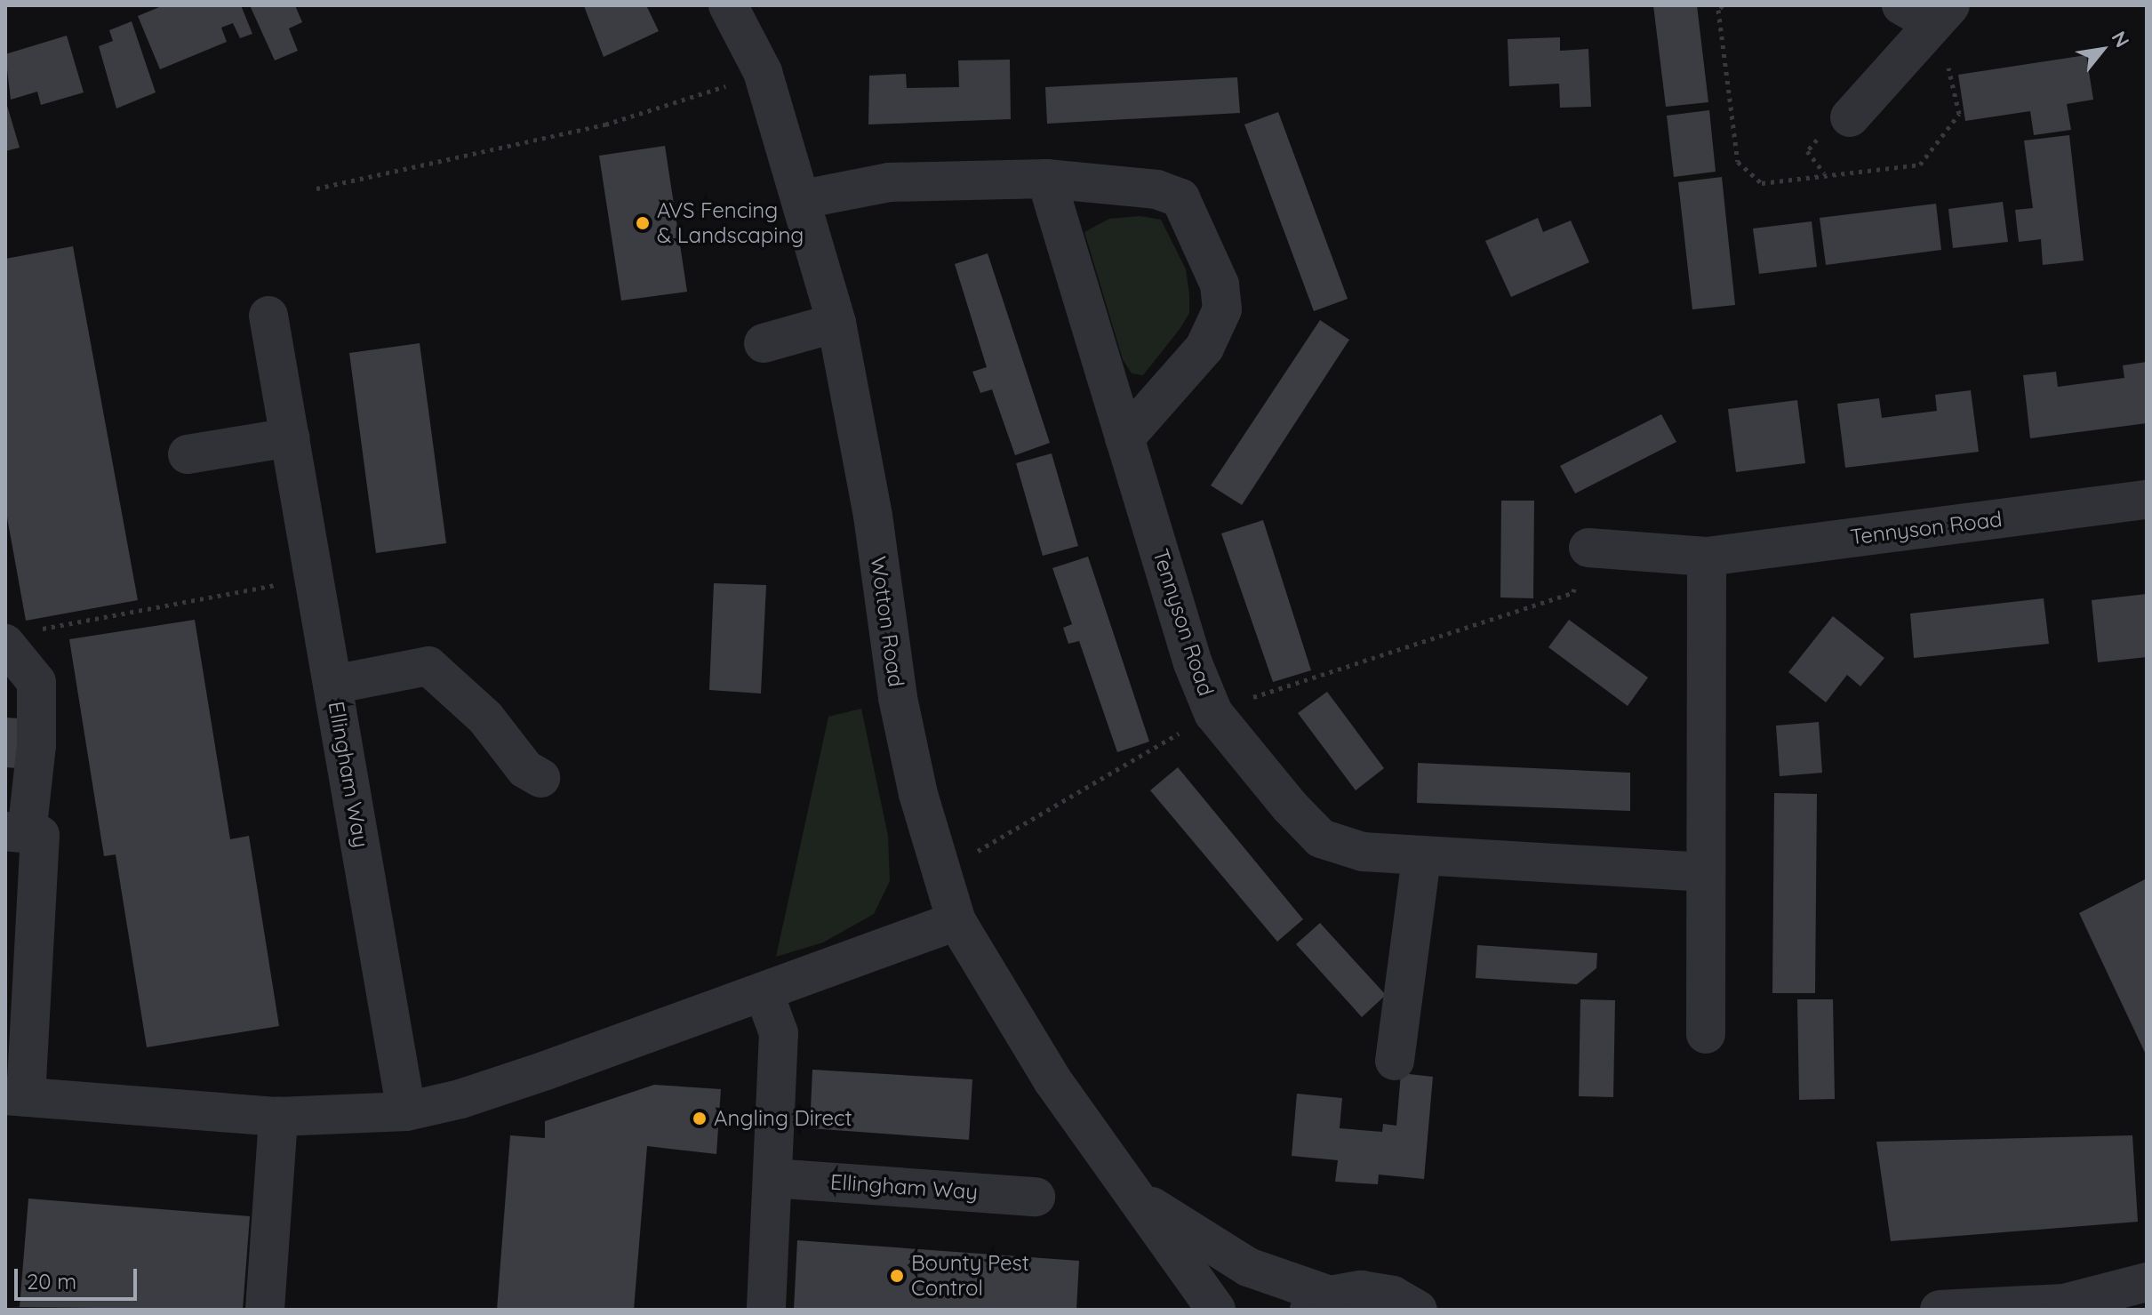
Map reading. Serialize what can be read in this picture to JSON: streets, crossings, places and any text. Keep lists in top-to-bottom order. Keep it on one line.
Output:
{"streets":{"street":["Tennyson Road","Wotton Road","Ellingham Way"]},"places":["AVS Fencing & Landscaping","Angling Direct","Bounty Pest Control"],"scale_bar":"20 m","north":"top right"}
